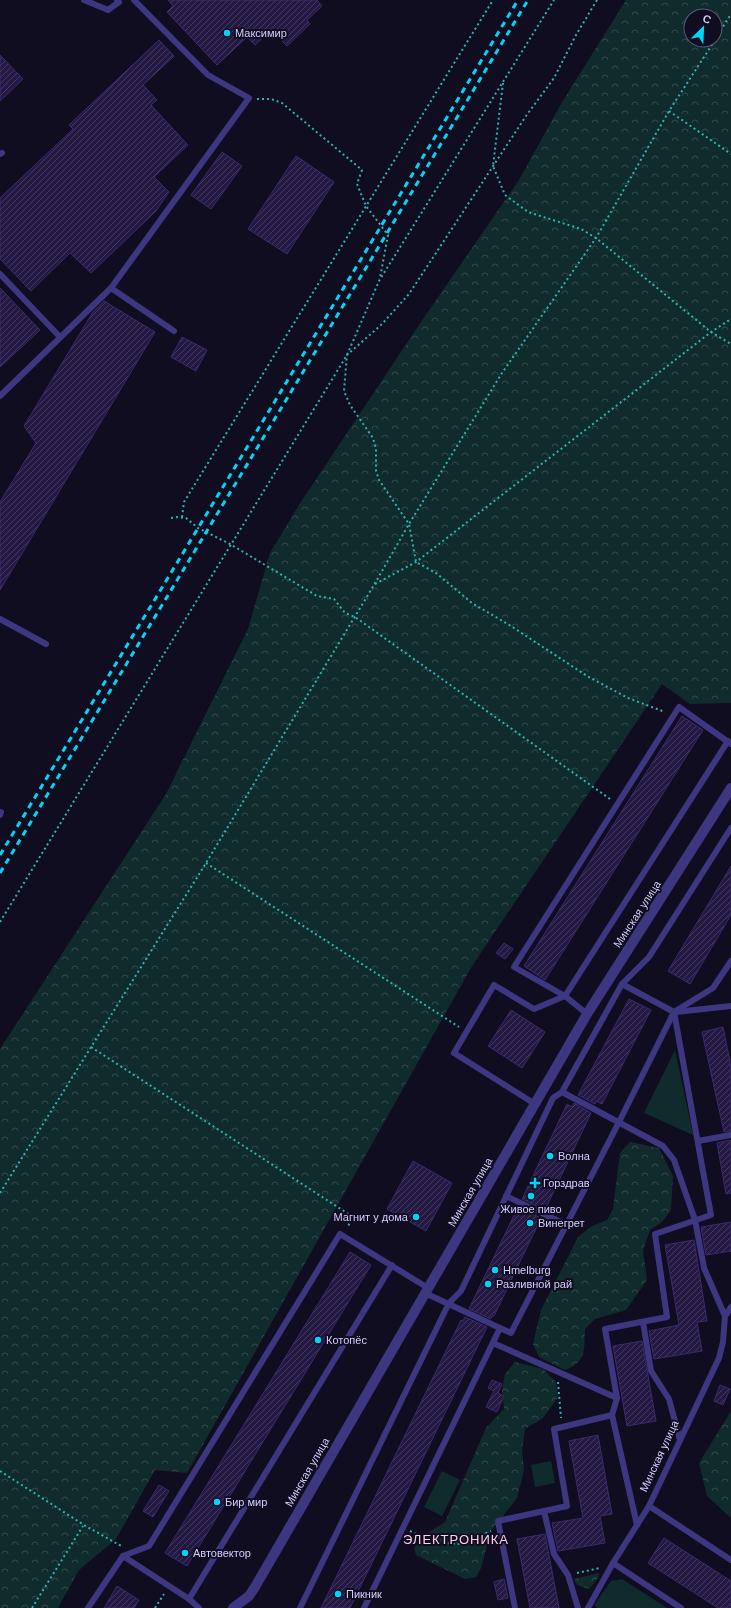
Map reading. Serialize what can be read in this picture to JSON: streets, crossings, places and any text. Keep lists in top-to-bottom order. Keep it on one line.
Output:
{"streets":{"street":["Минская улица"]},"districts":["ЭЛЕКТРОНИКА"],"places":{"other":["Максимир","Волна","Живое пиво","Магнит у дома","Винегрет","Hmelburg","Разливной рай","Котопёс","Бир мир","Автовектор","Пикник"],"health":["Горздрав"]},"north":"top right"}
